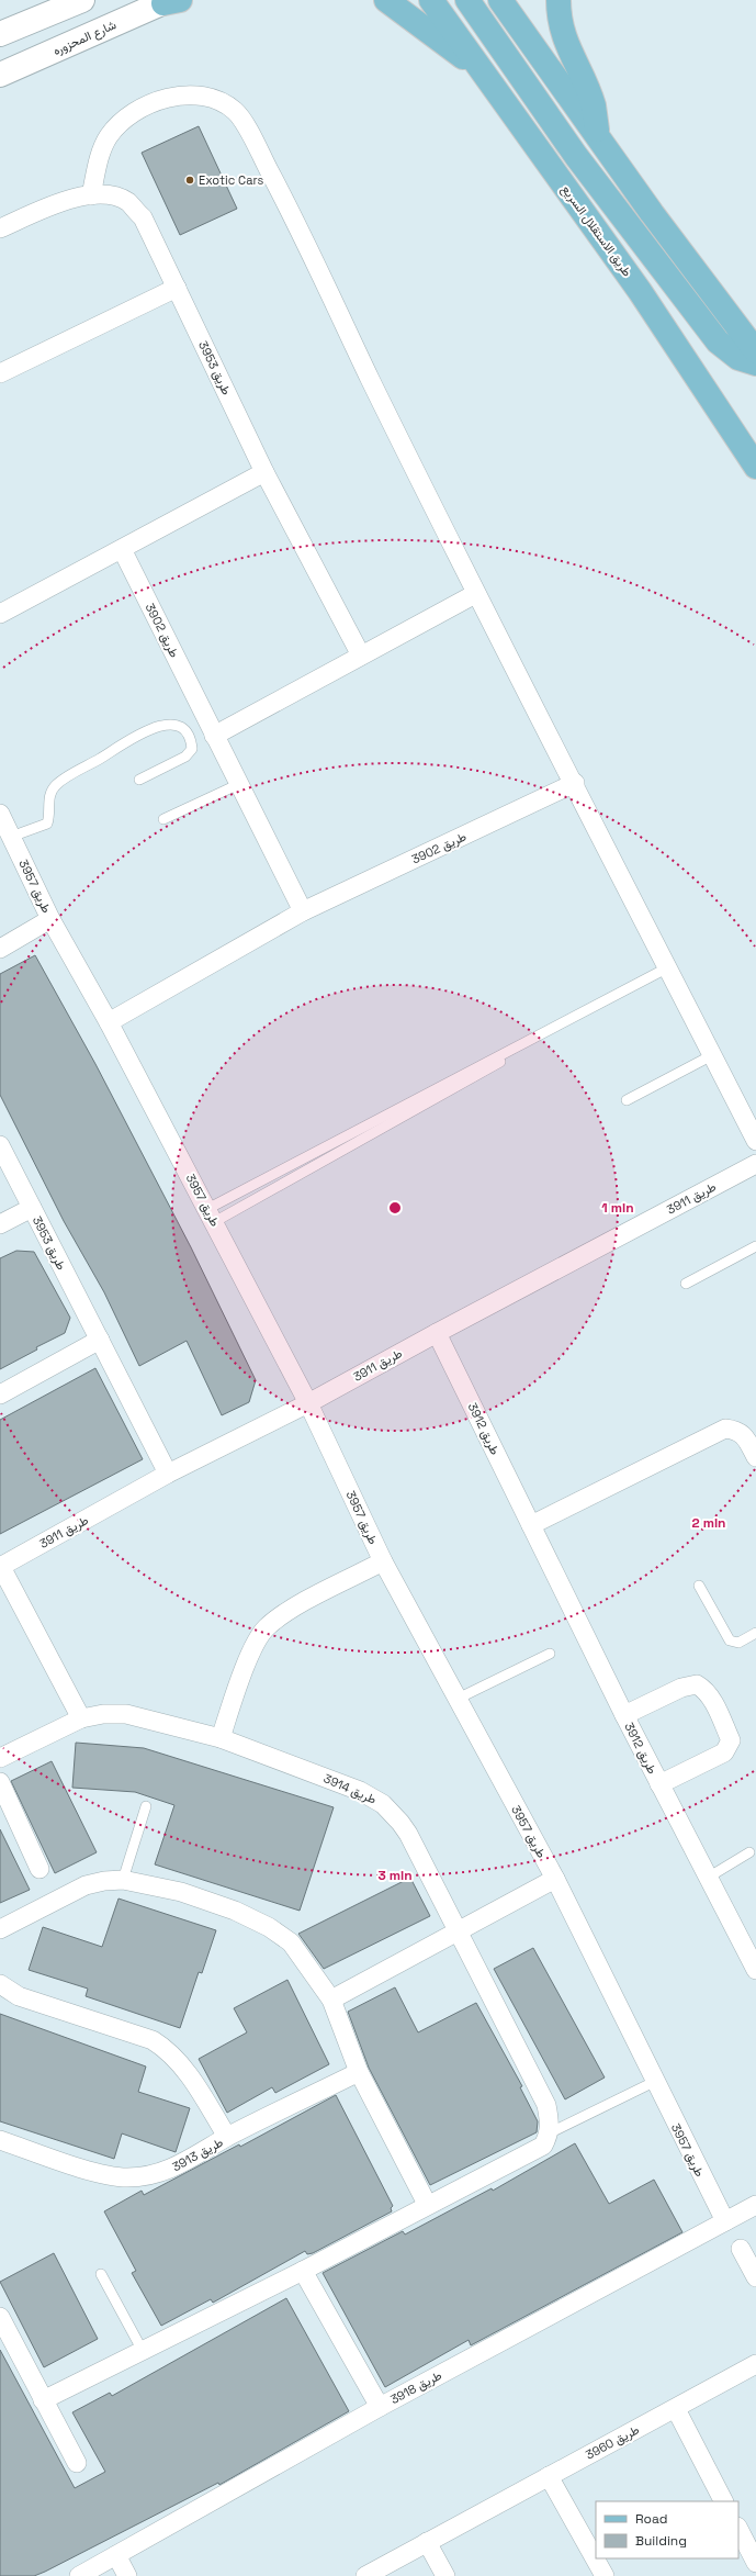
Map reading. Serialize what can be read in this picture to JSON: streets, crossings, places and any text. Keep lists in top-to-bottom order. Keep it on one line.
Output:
{"streets":{"main road":["شارع المحزوره","طريق الاستقلال السريع"],"street":["طريق 3953","طريق 3902","طريق 3957","طريق 3911","طريق 3912","طريق 3914","طريق 3913","طريق 3918","طريق 3960"]},"crossings":[["طريق 3953","طريق 3911"],["طريق 3902","طريق 3957"],["طريق 3957","طريق 3911"],["طريق 3957","طريق 3918"],["طريق 3911","طريق 3912"]],"places":["Exotic Cars"],"legend":["Road","Building"],"rings":["1 min","2 min","3 min"]}
